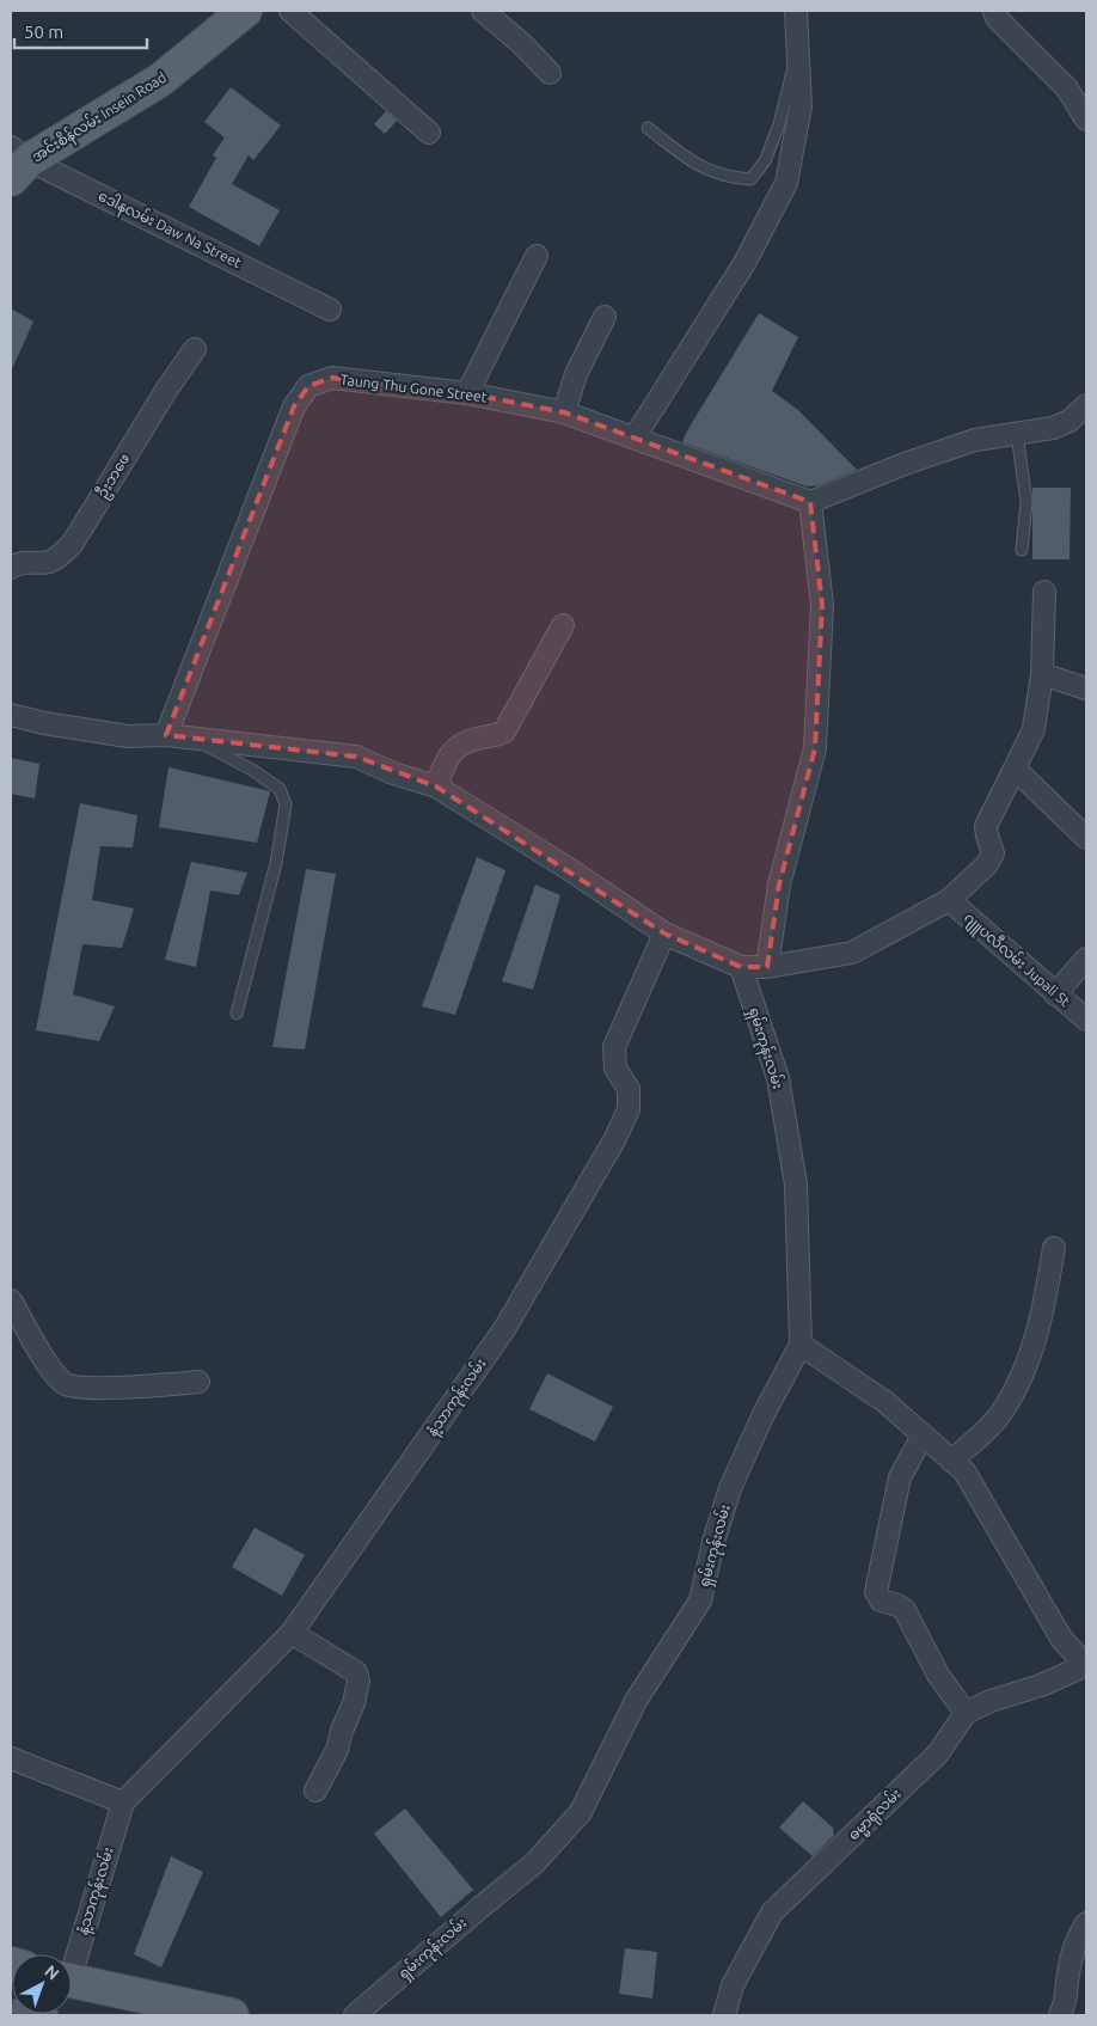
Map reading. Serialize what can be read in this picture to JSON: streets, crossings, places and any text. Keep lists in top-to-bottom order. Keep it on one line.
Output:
{"streets":{"main road":["အင်းစိန်လမ်း Insein Road"],"street":["ဒေါနလမ်း Daw Na Street","Taung Thu Gone Street","ဦးဘဖေ","ဂျူပလီလမ်း Jupali St","ရှမ်းကုန်းလမ်း","နံ့သာကုန်းလမ်း","ဓမ္မာရုံလမ်း"]},"crossings":[["အင်းစိန်လမ်း Insein Road","ဒေါနလမ်း Daw Na Street"]],"scale_bar":"50 m","north":"top right"}
